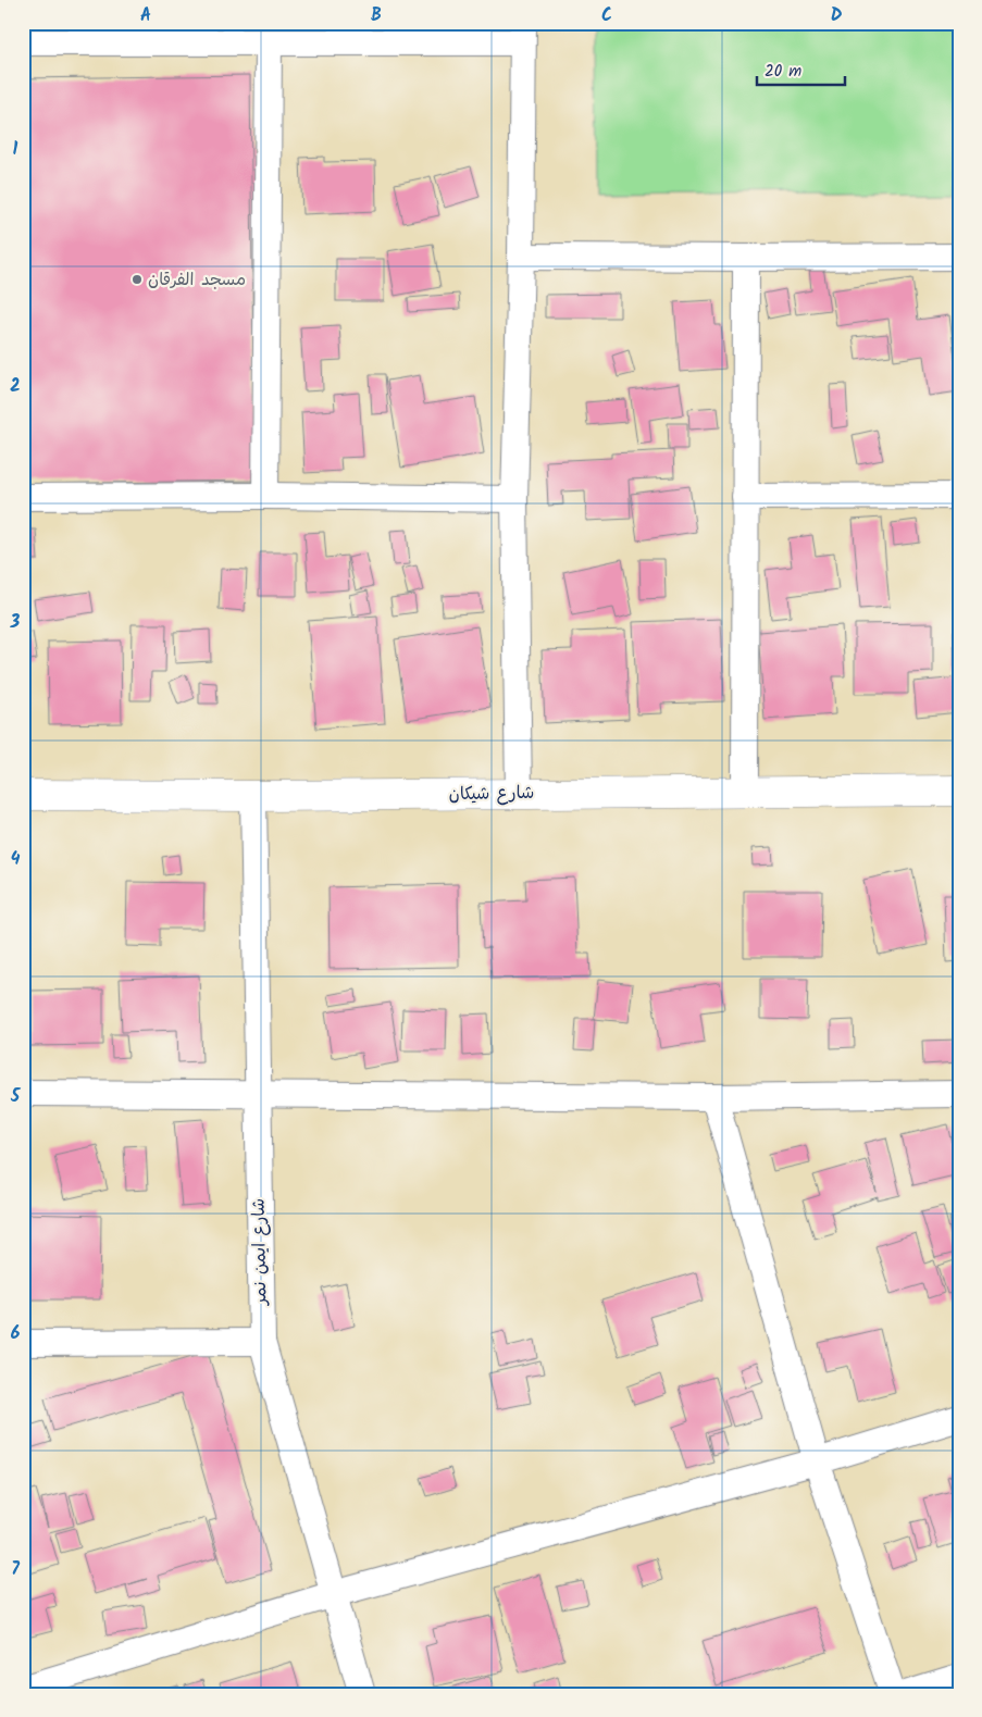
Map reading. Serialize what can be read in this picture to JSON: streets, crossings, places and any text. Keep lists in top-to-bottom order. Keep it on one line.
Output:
{"streets":{"street":["شارع شيكان","شارع ايمن نمر"]},"crossings":[["شارع شيكان","شارع ايمن نمر"]],"places":["مسجد الفرقان"],"scale_bar":"20 m","grid":{"columns":["A","B","C","D"],"rows":["1","2","3","4","5","6","7"]}}
